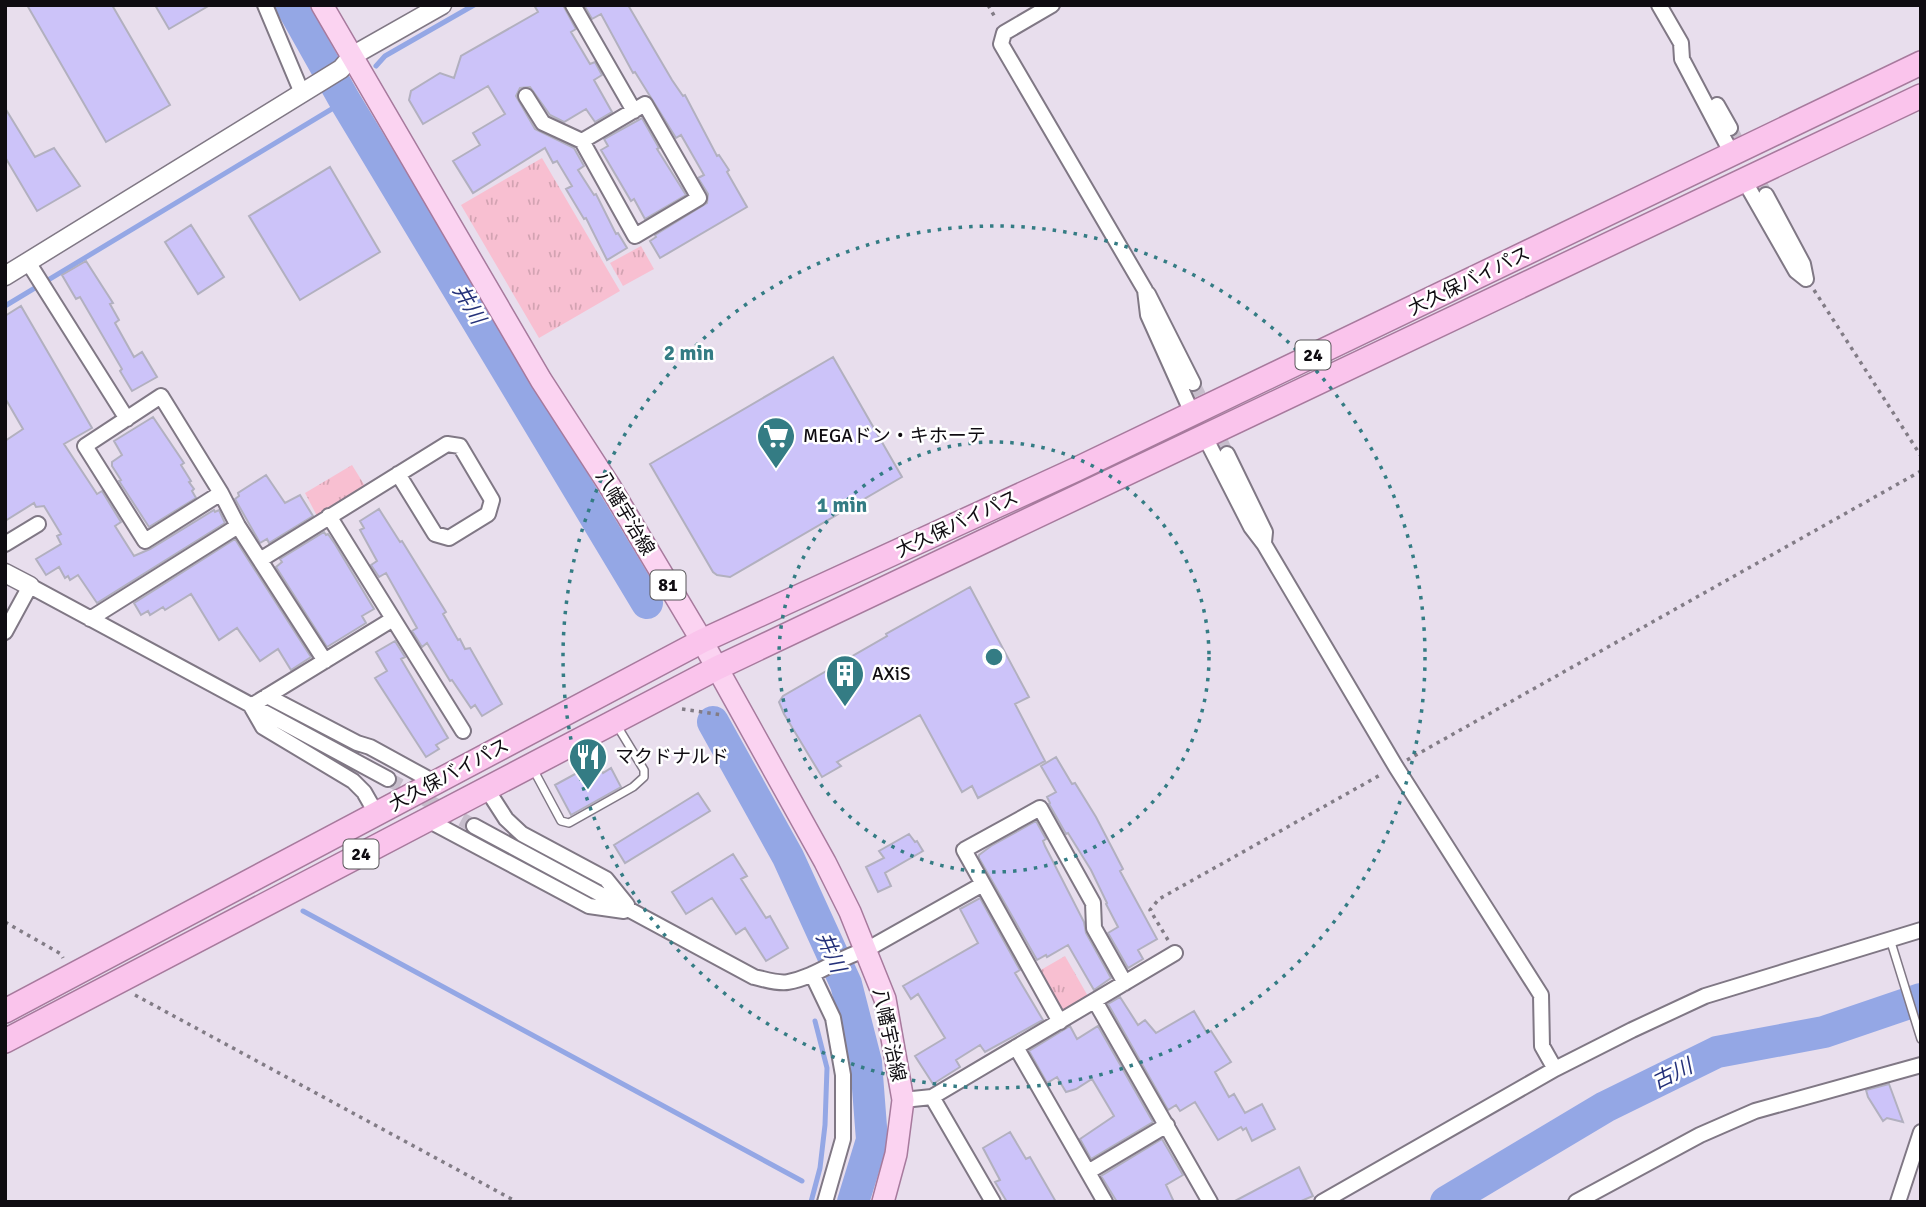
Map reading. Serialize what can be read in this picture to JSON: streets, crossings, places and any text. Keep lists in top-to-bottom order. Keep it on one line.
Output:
{"streets":{"highway":["大久保バイパス","24"],"main road":["八幡宇治線","81"]},"crossings":[["大久保バイパス","八幡宇治線"]],"water":["井川","古川"],"places":{"supermarket":["MEGAドン・キホーテ"],"building":["AXiS"],"restaurant":["マクドナルド"]},"rings":["2 min","1 min"]}
